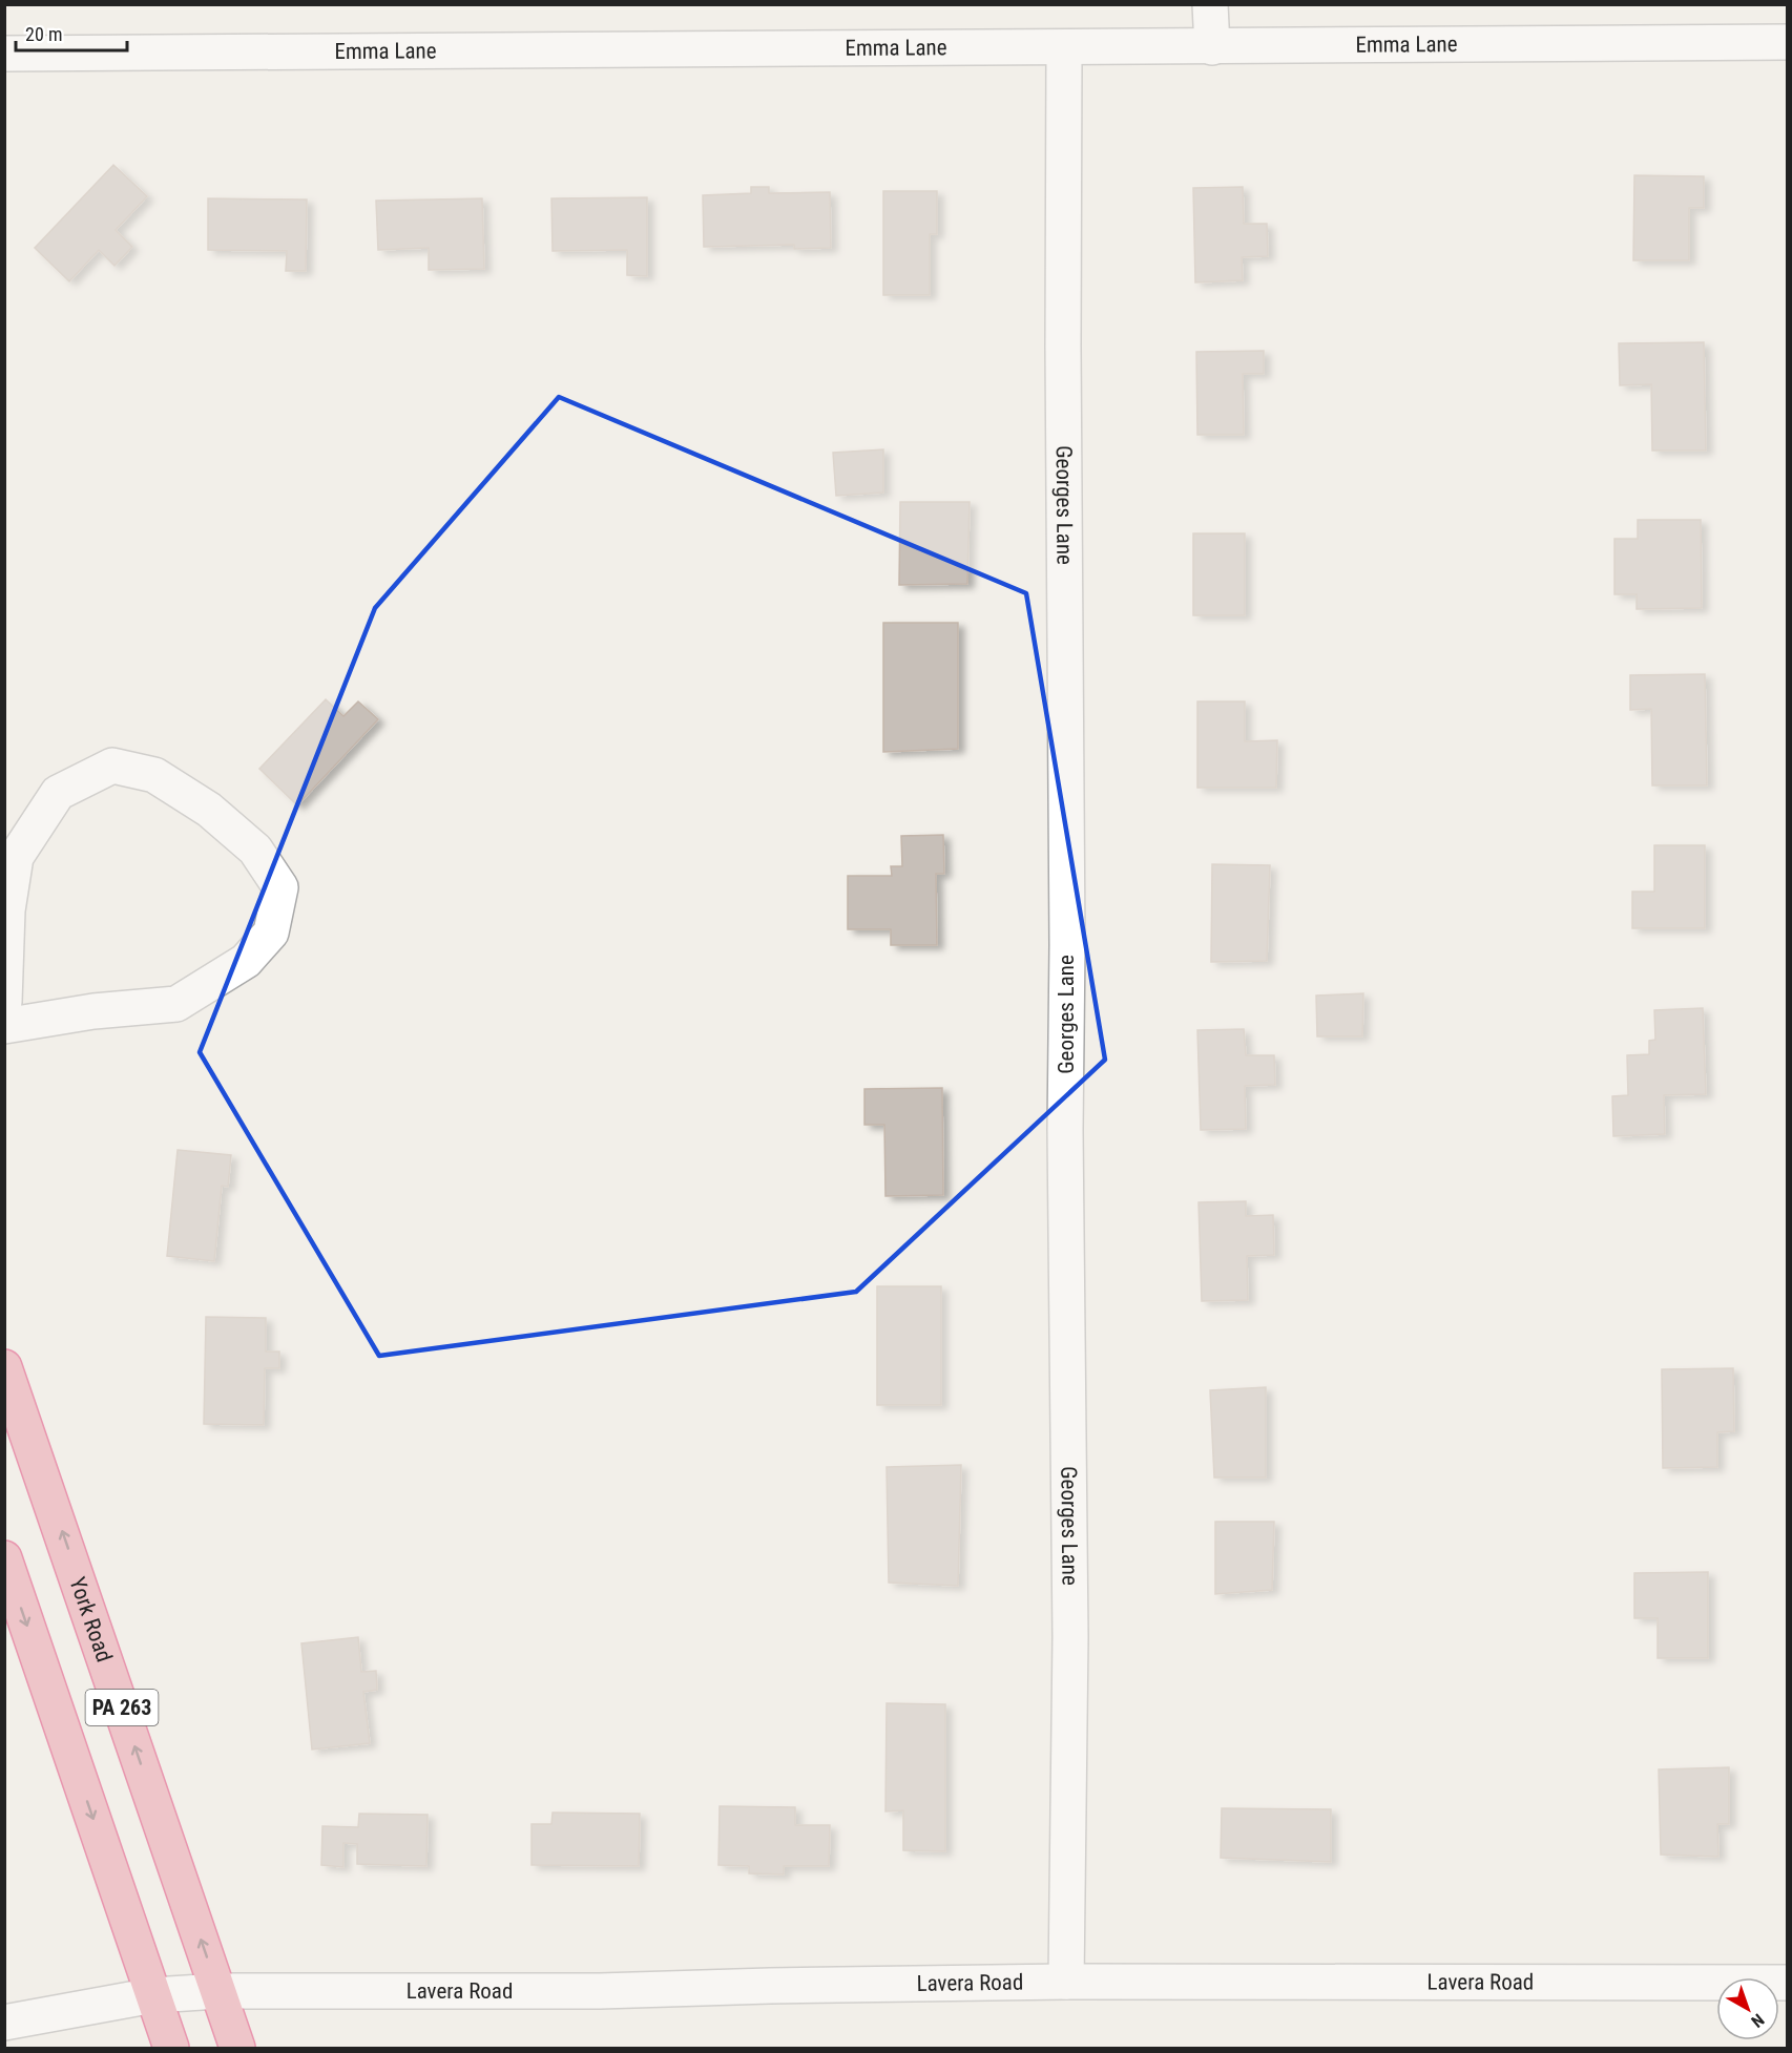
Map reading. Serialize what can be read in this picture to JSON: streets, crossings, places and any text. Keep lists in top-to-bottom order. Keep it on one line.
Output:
{"streets":{"highway":["York Road","PA 263"],"street":["Emma Lane","Georges Lane","Lavera Road"]},"crossings":[["Emma Lane","Georges Lane"],["Georges Lane","Lavera Road"],["York Road","Lavera Road"],["PA 263","Lavera Road"]],"scale_bar":"20 m","north":"bottom right"}
